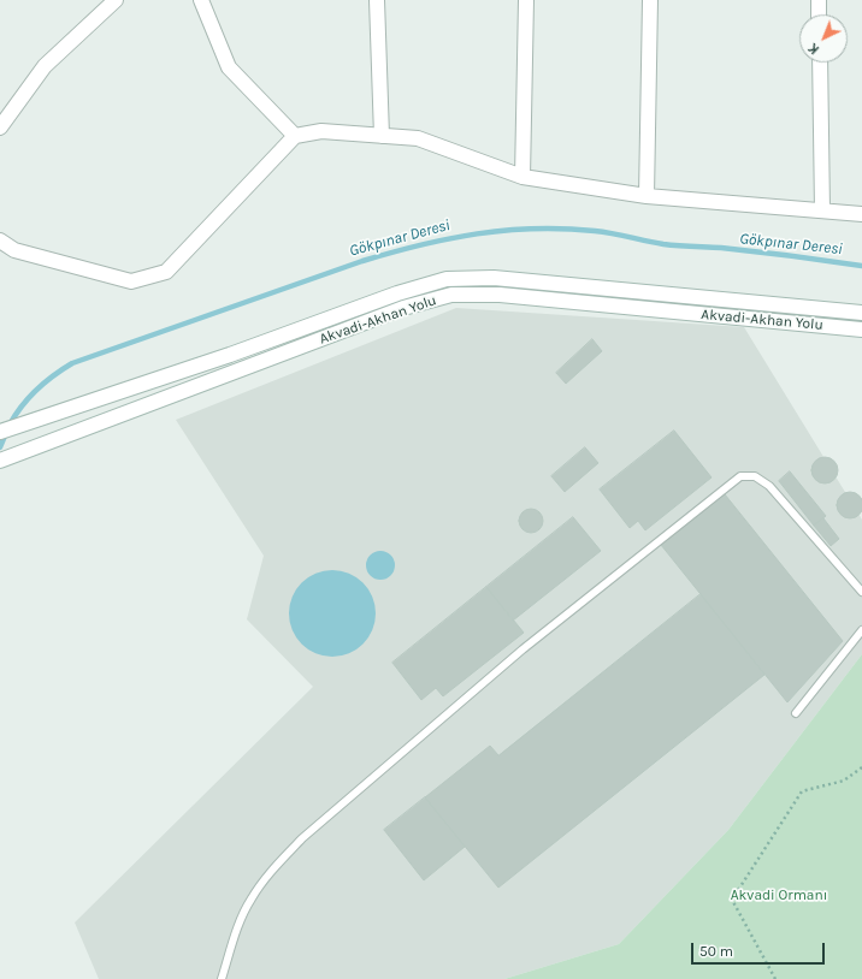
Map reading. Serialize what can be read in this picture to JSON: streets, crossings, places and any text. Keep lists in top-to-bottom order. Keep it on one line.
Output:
{"streets":{"street":["Akvadi-Akhan Yolu"]},"water":["Gökpınar Deresi"],"parks":["Akvadi Ormanı"],"scale_bar":"50 m","north":"bottom left"}
